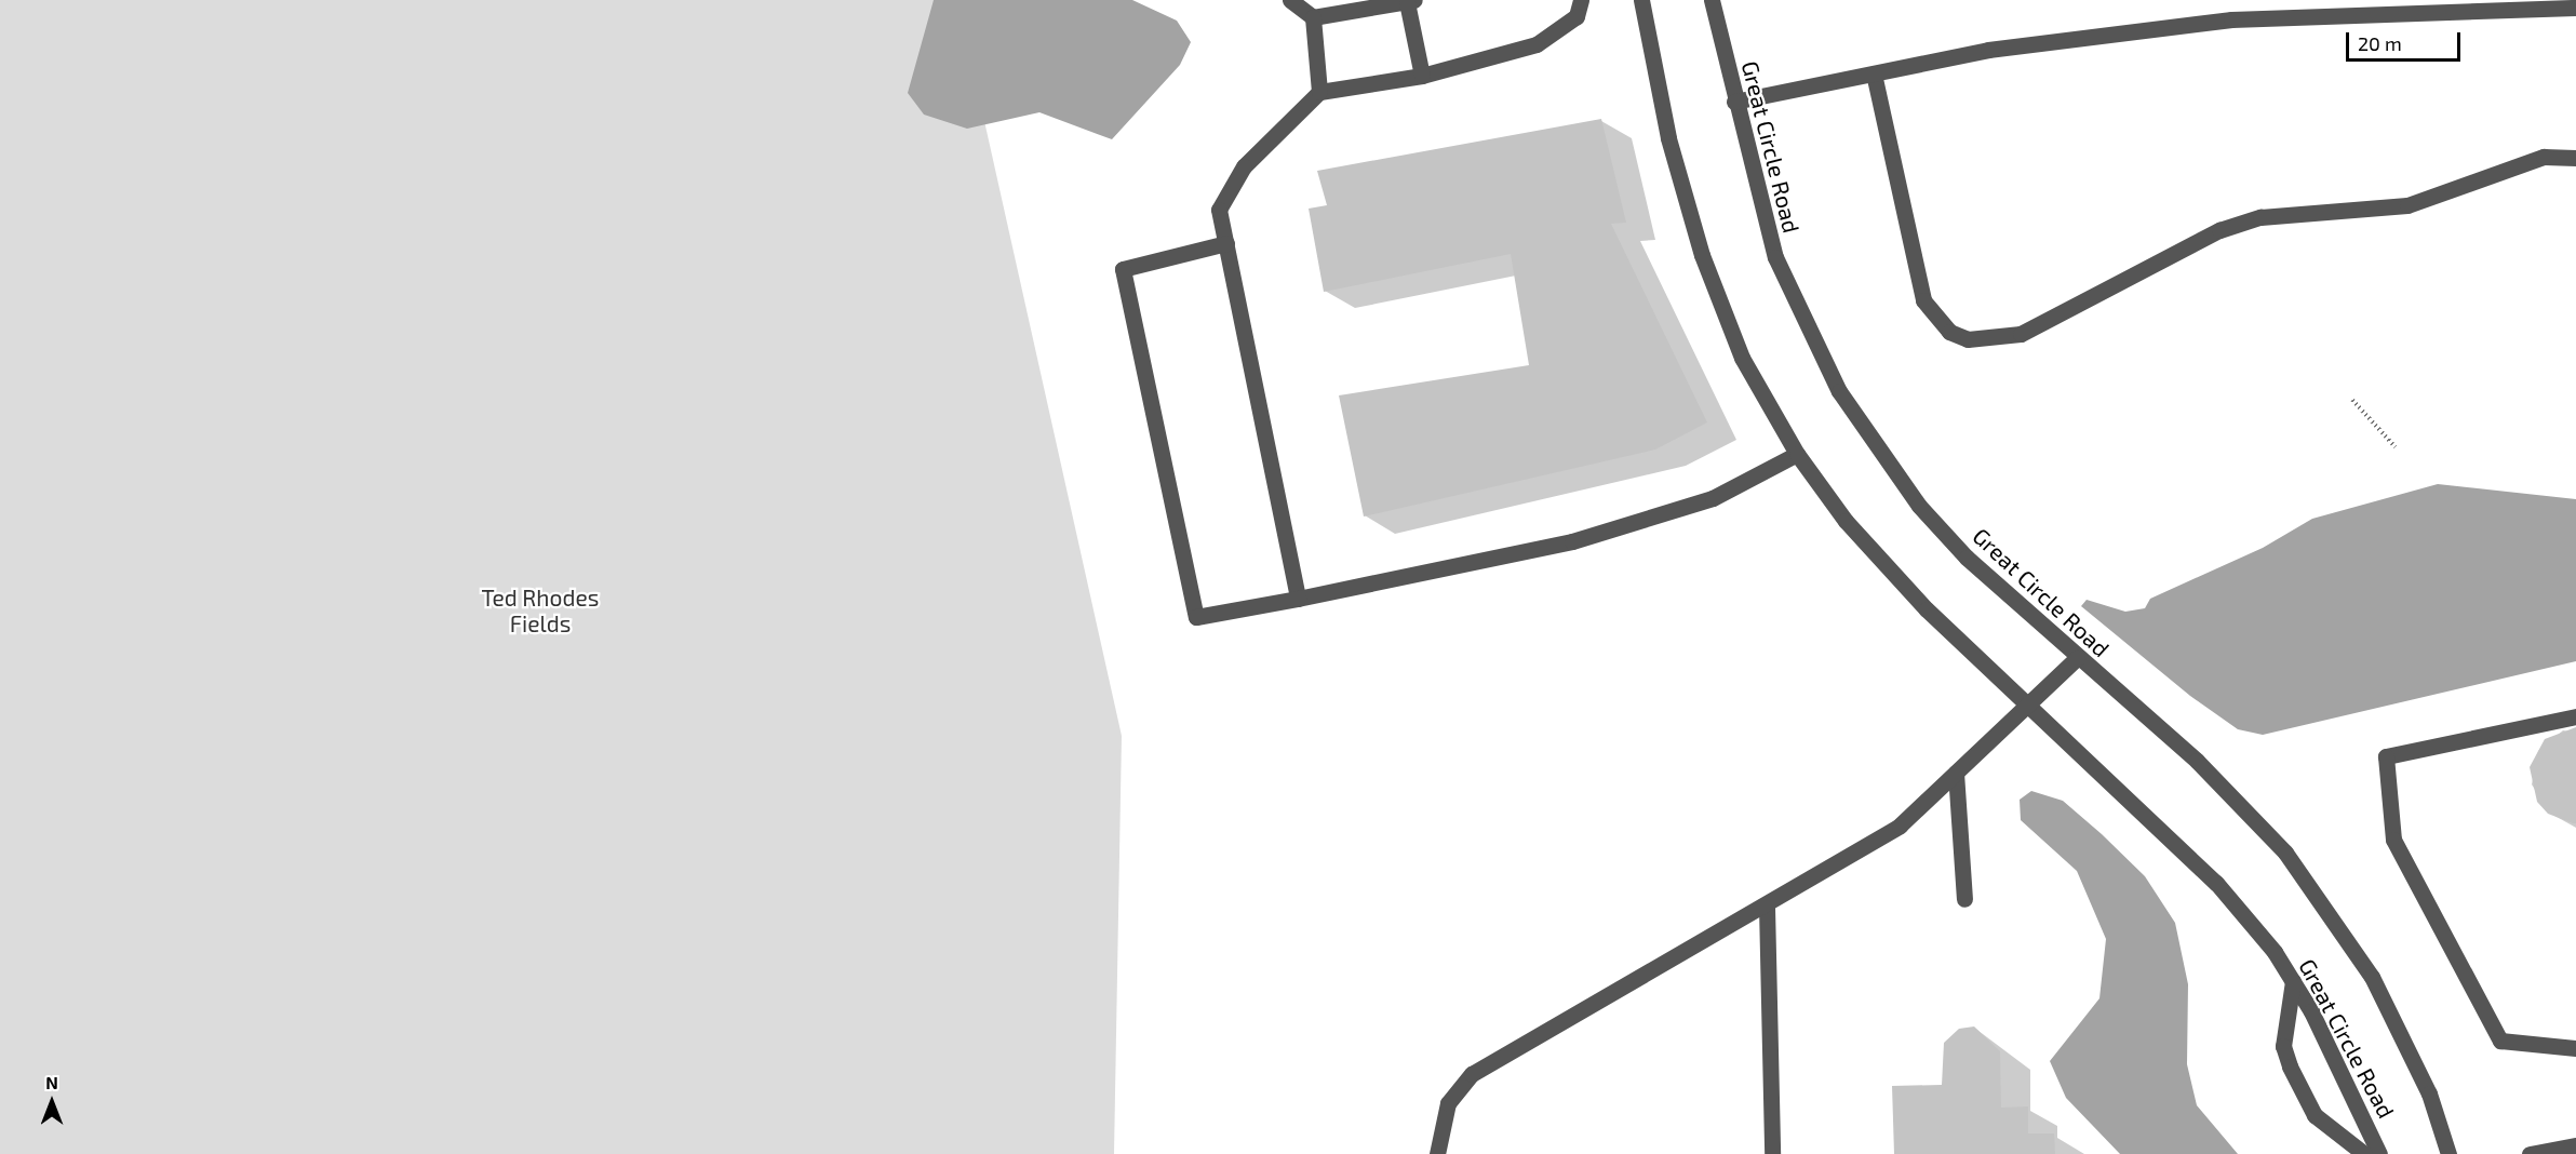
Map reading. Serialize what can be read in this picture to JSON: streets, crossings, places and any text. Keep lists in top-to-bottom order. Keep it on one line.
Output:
{"streets":{"street":["Great Circle Road"]},"parks":["Ted Rhodes Fields"],"scale_bar":"20 m","north":"top"}
